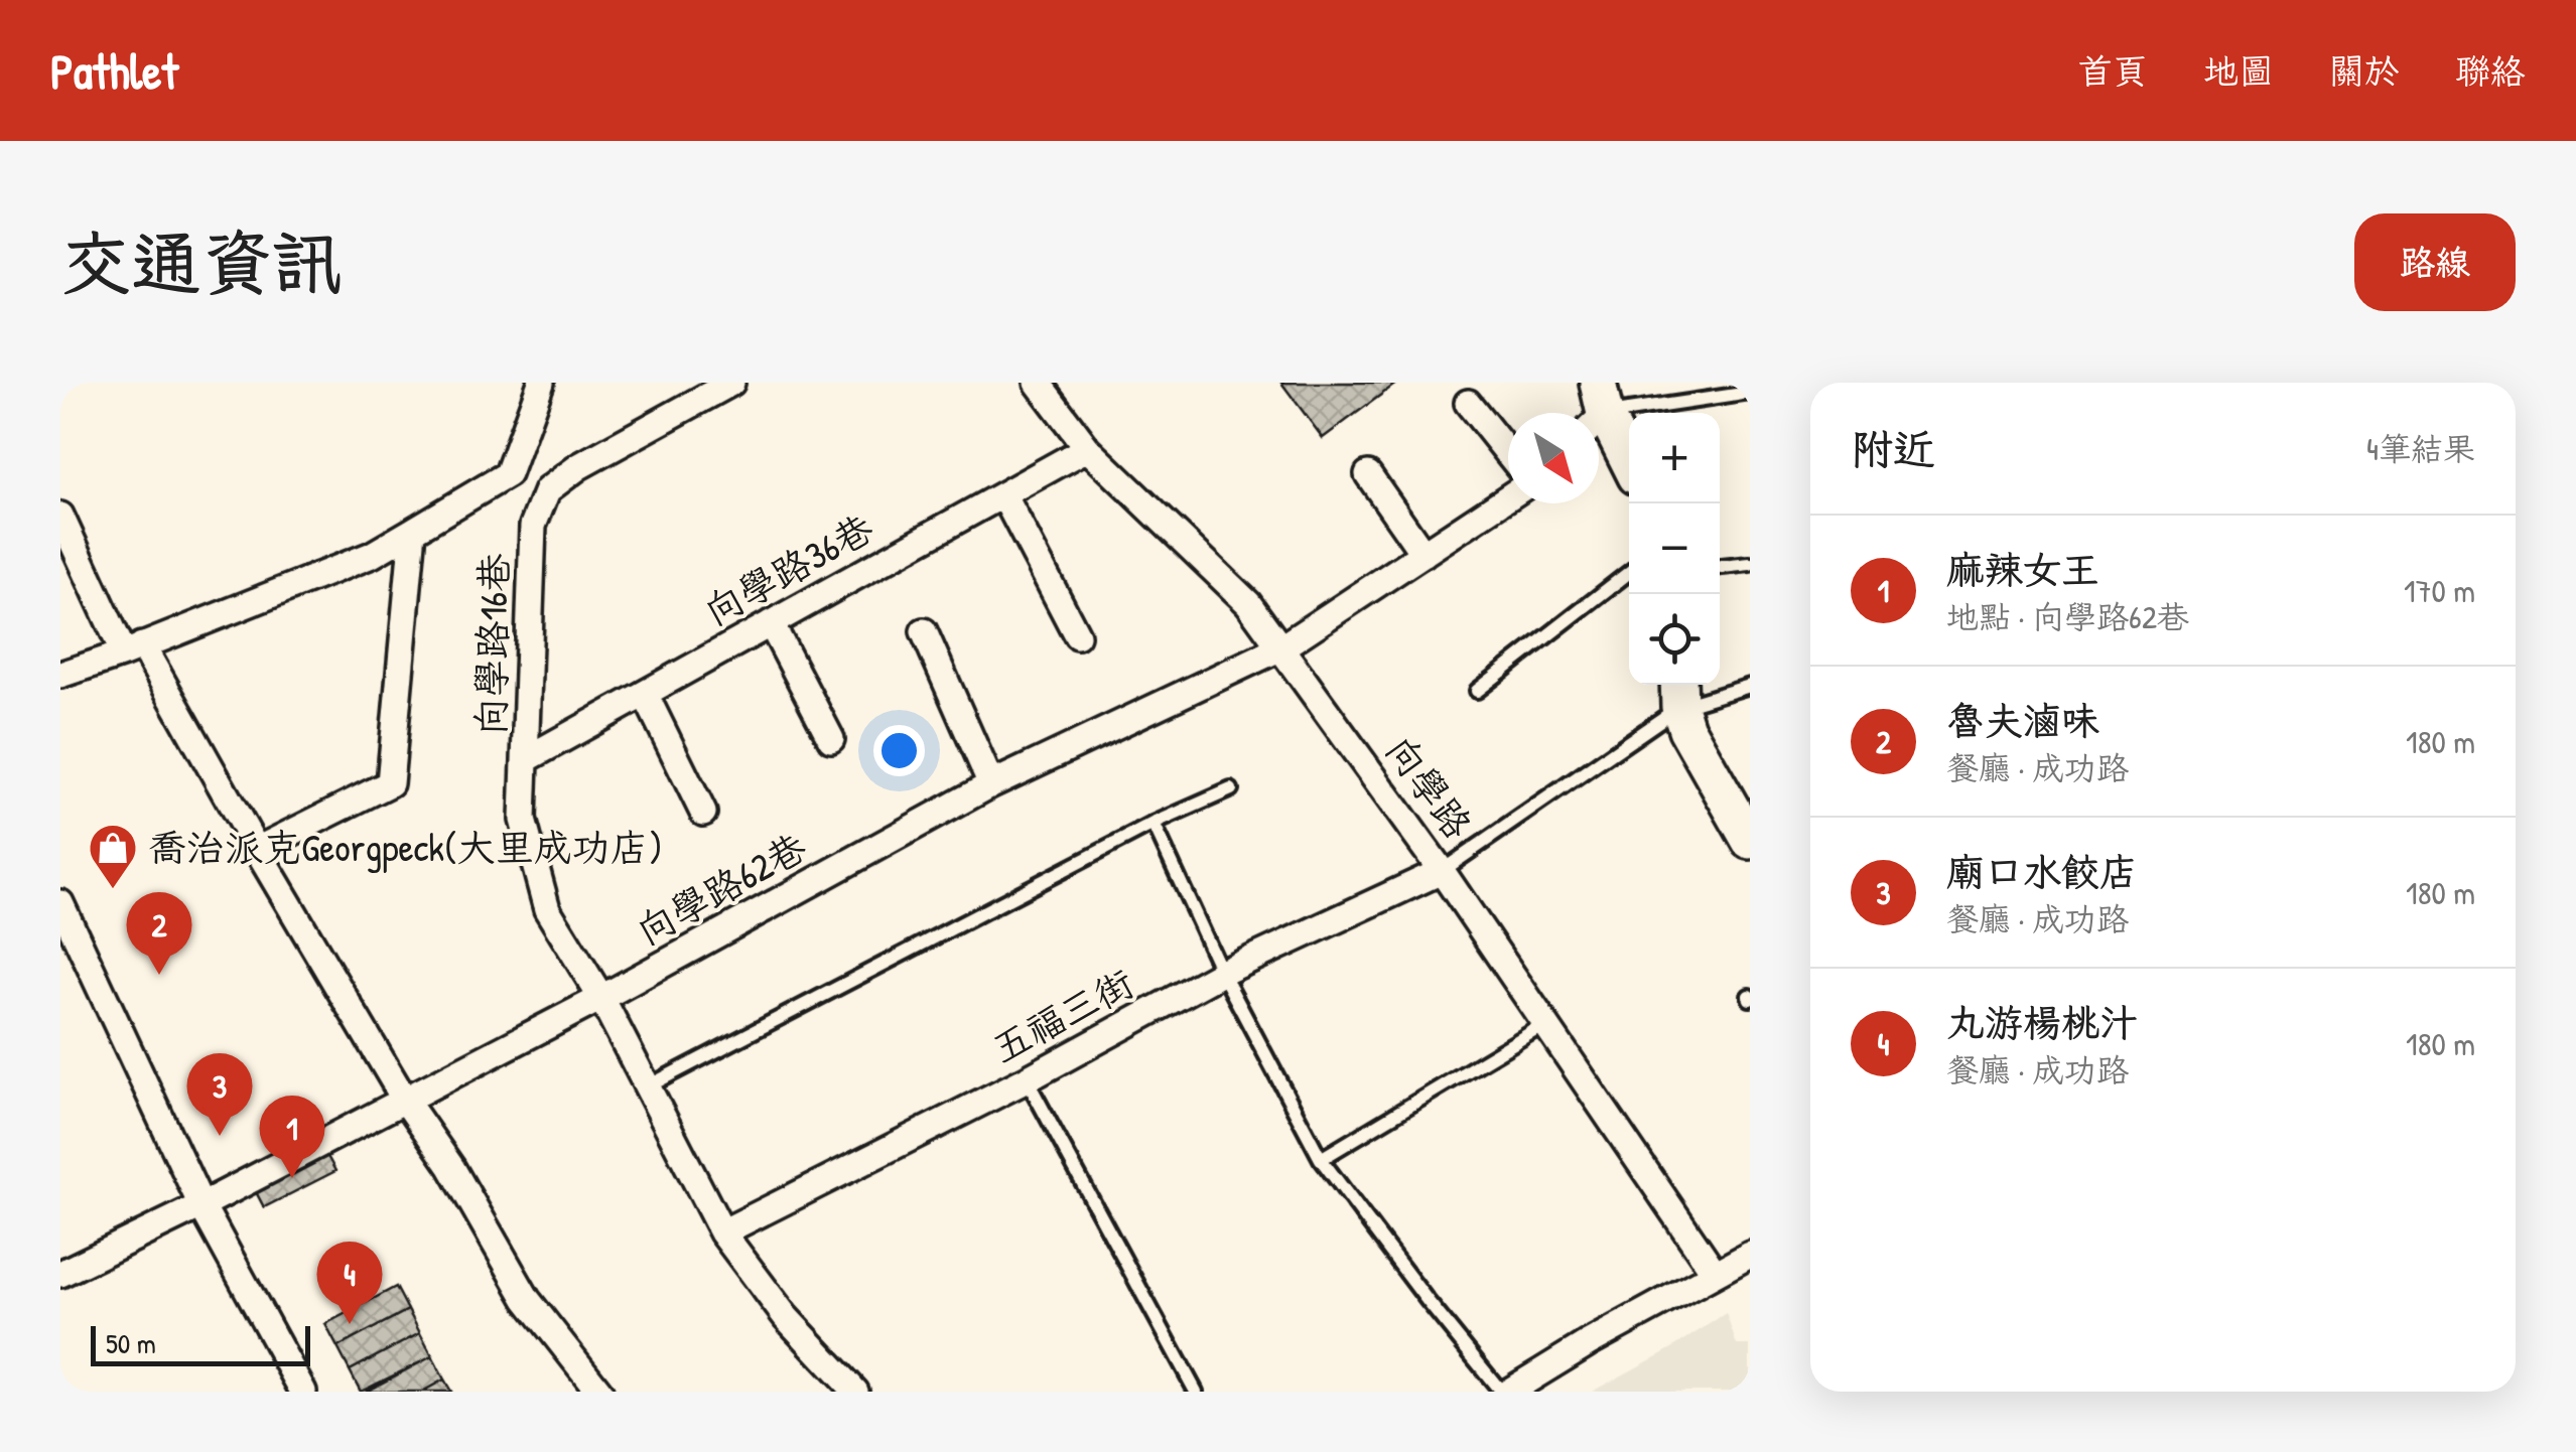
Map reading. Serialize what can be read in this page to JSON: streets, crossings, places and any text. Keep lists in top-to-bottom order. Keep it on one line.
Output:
{"streets":{"street":["向學路36巷","向學路16巷","向學路","向學路62巷","五福三街"]},"crossings":[["向學路36巷","向學路16巷"],["向學路36巷","向學路"],["向學路16巷","向學路62巷"],["向學路16巷","五福三街"],["向學路","向學路62巷"],["向學路","五福三街"]],"places":{"shop":["喬治派克Georgpeck(大里成功店)"]},"scale_bar":"50 m","north":"bottom right","page":{"header":"Pathlet","nav":["首頁","地圖","關於","聯絡"],"buttons":"路線","title":"交通資訊","heading":["附近","4筆結果"],"map_buttons":["+","−"],"list":[{"mark":"1","name":"麻辣女王","note":"地點 · 向學路62巷","value":"170 m"},{"mark":"2","name":"魯夫滷味","note":"餐廳 · 成功路","value":"180 m"},{"mark":"3","name":"廟口水餃店","note":"餐廳 · 成功路","value":"180 m"},{"mark":"4","name":"丸游楊桃汁","note":"餐廳 · 成功路","value":"180 m"}],"pins":["2","3","1","4"],"scale":"50 m"}}
